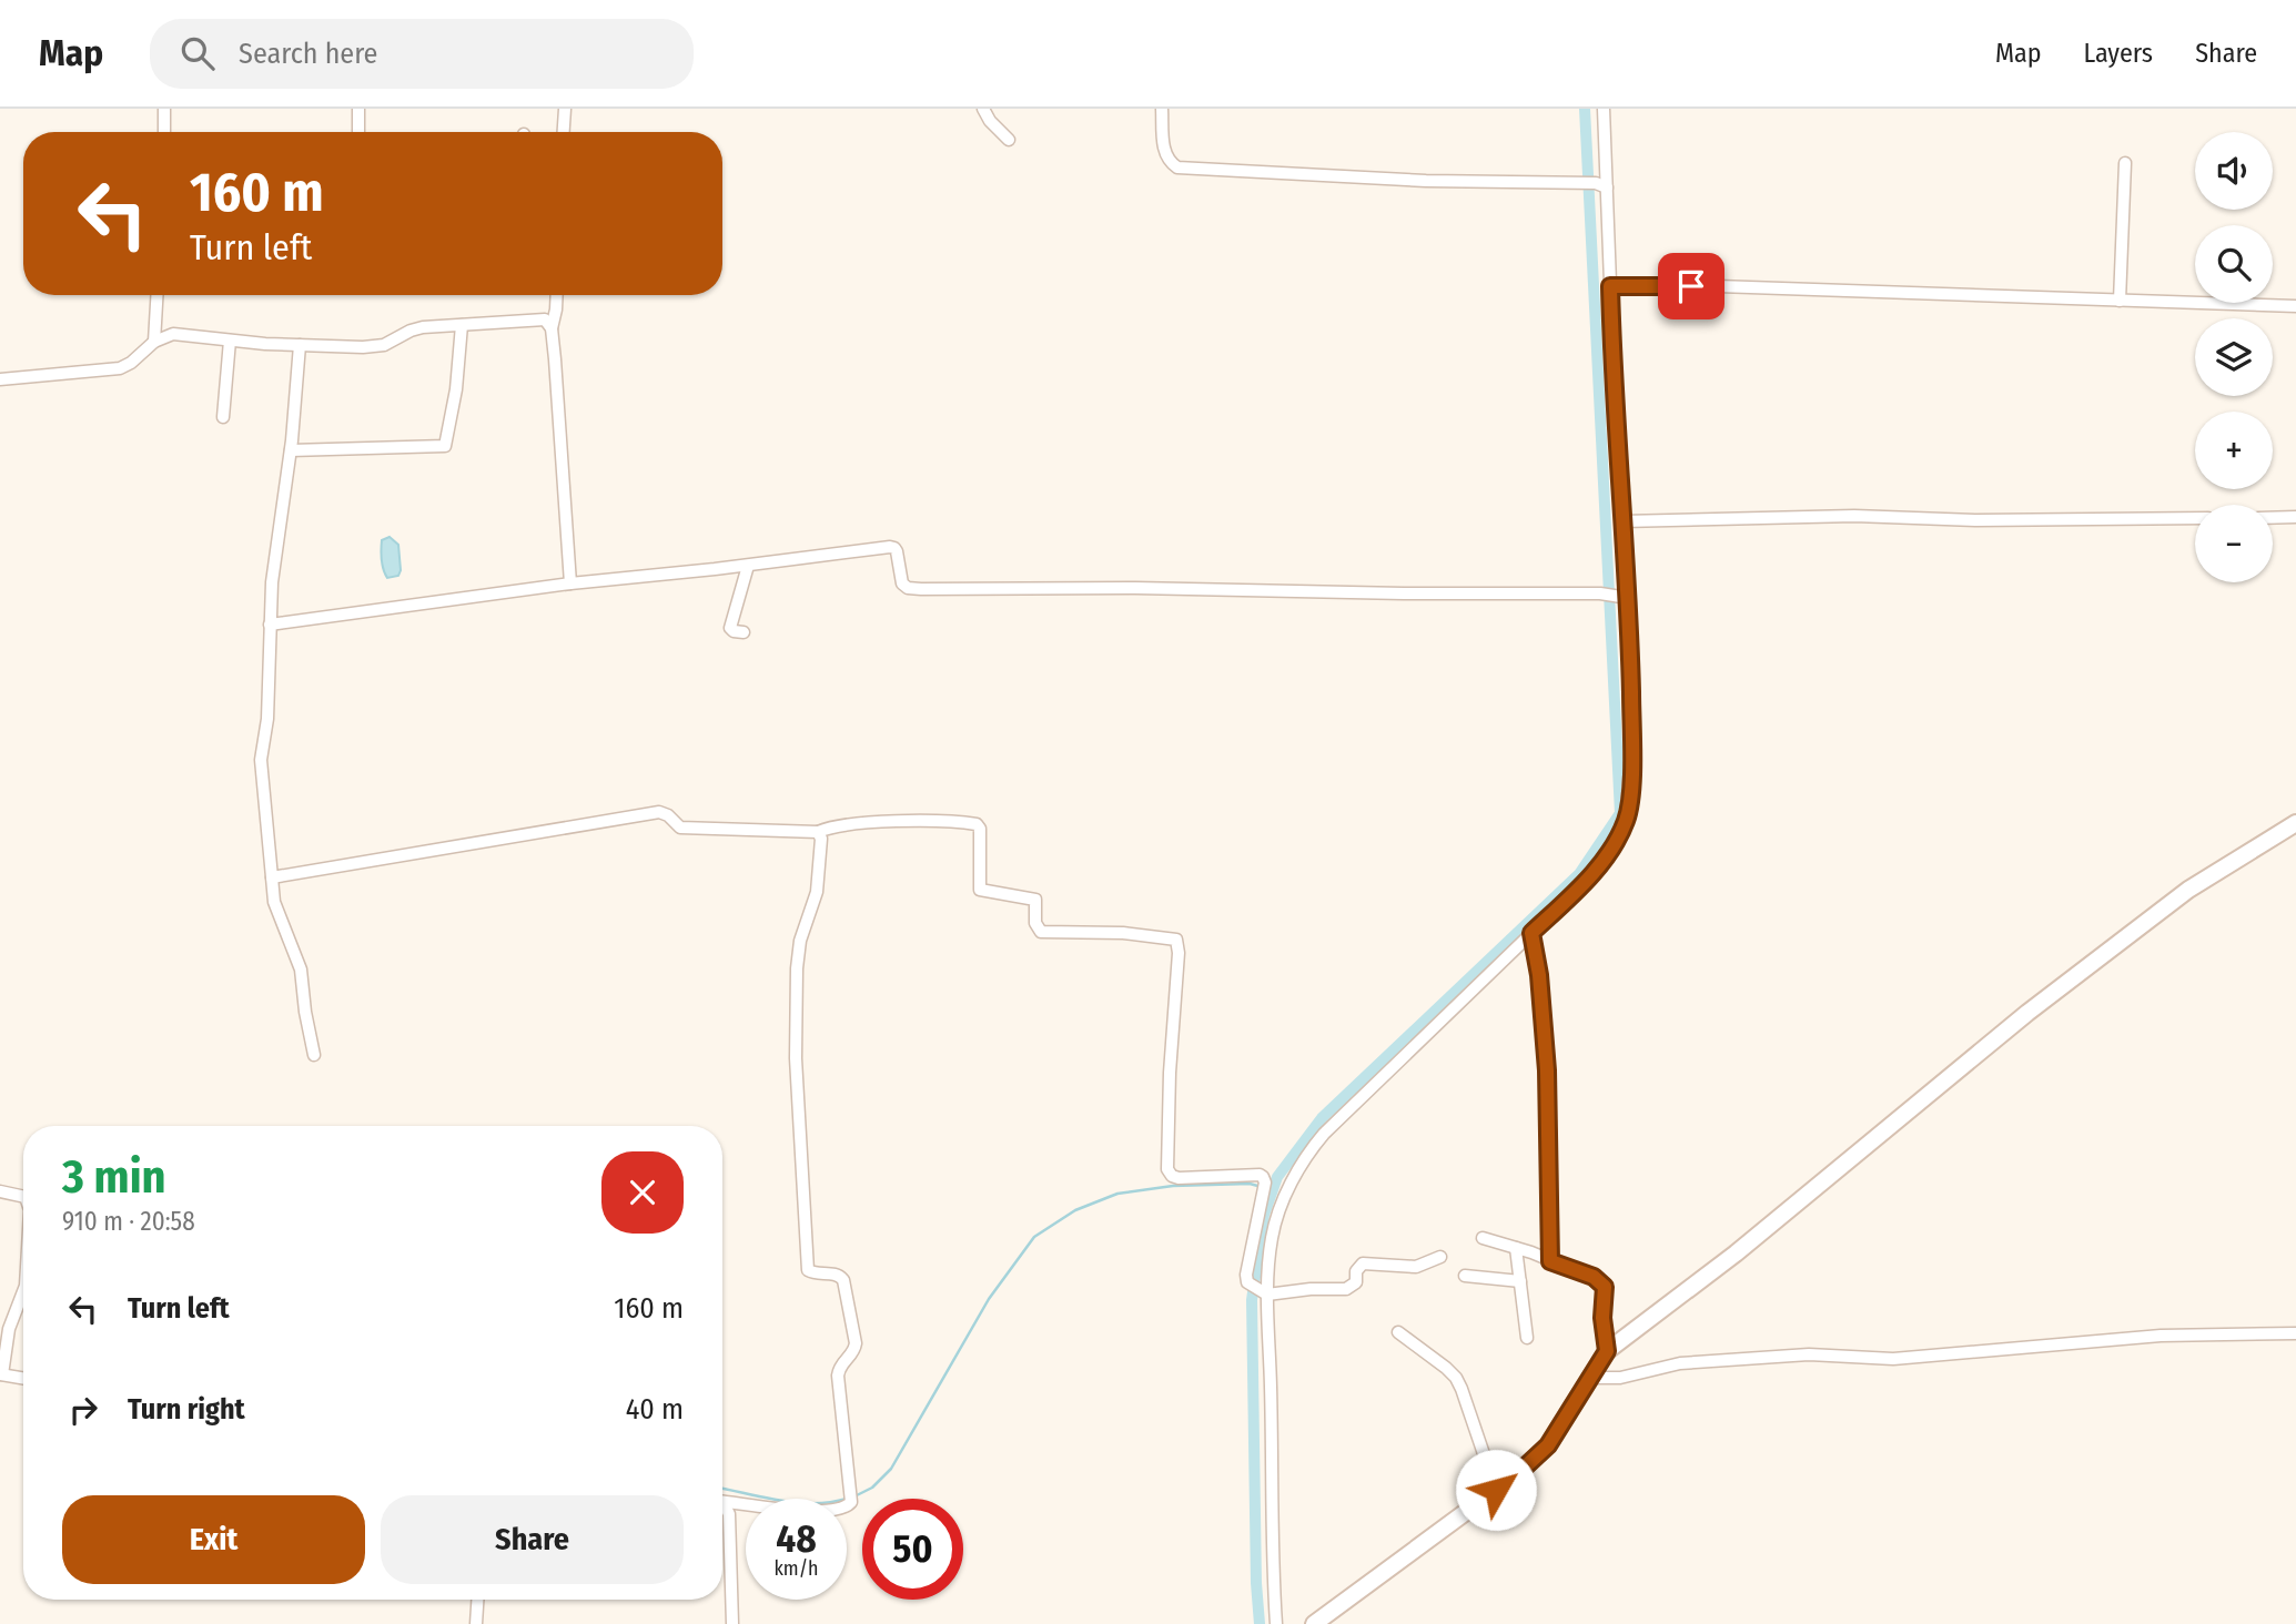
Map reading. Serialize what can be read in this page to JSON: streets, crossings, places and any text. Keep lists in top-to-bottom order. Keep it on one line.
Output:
{"page":{"header":"Map","search":"Search here","nav":["Map","Layers","Share"],"map_buttons":["+","−"],"turn":["160 m","Turn left"],"heading":["3 min","910 m · 20:58"],"list":[{"name":"Turn left","value":"160 m"},{"name":"Turn right","value":"40 m"}],"buttons":["Exit","Share"],"speed":"48 km/h","limit":"50"}}
